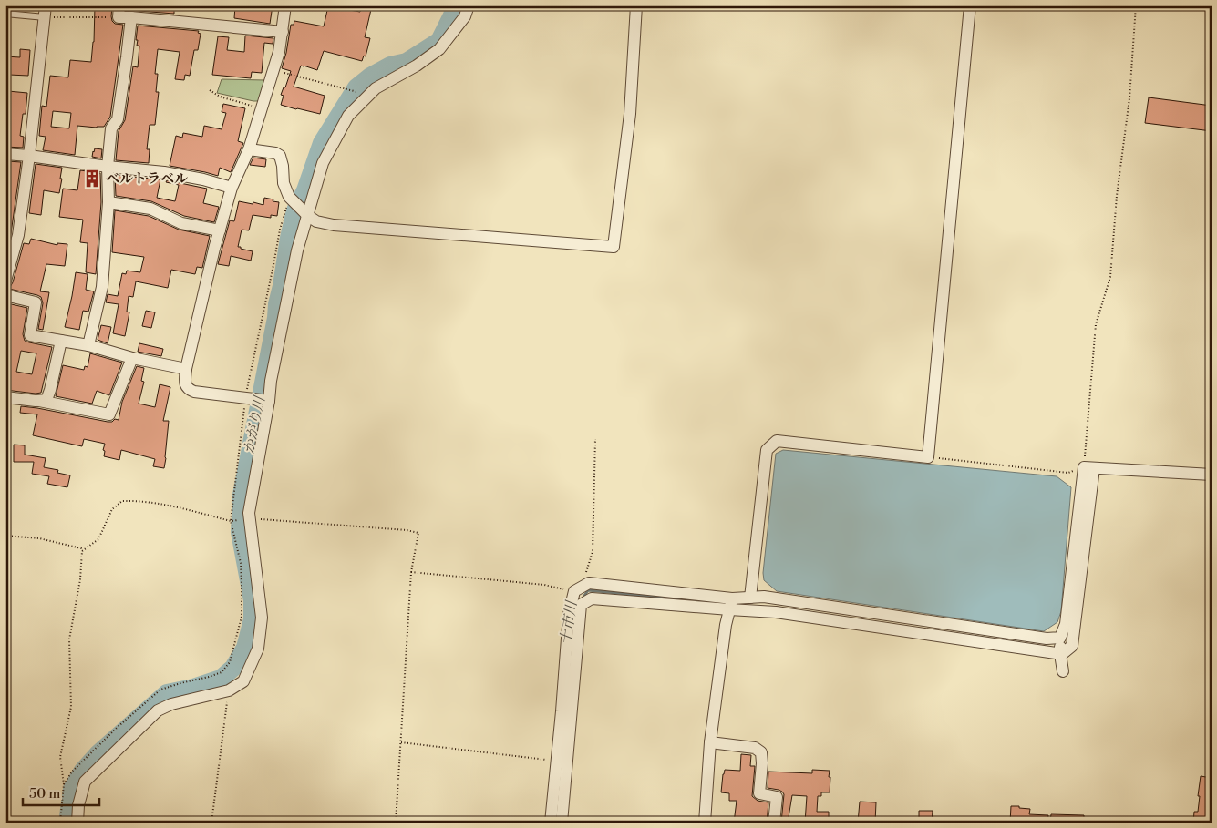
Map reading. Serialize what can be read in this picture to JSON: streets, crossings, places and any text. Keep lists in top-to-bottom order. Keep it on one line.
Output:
{"water":["かがり川","十市川"],"places":{"building":["ベルトラベル"]},"scale_bar":"50 m"}
